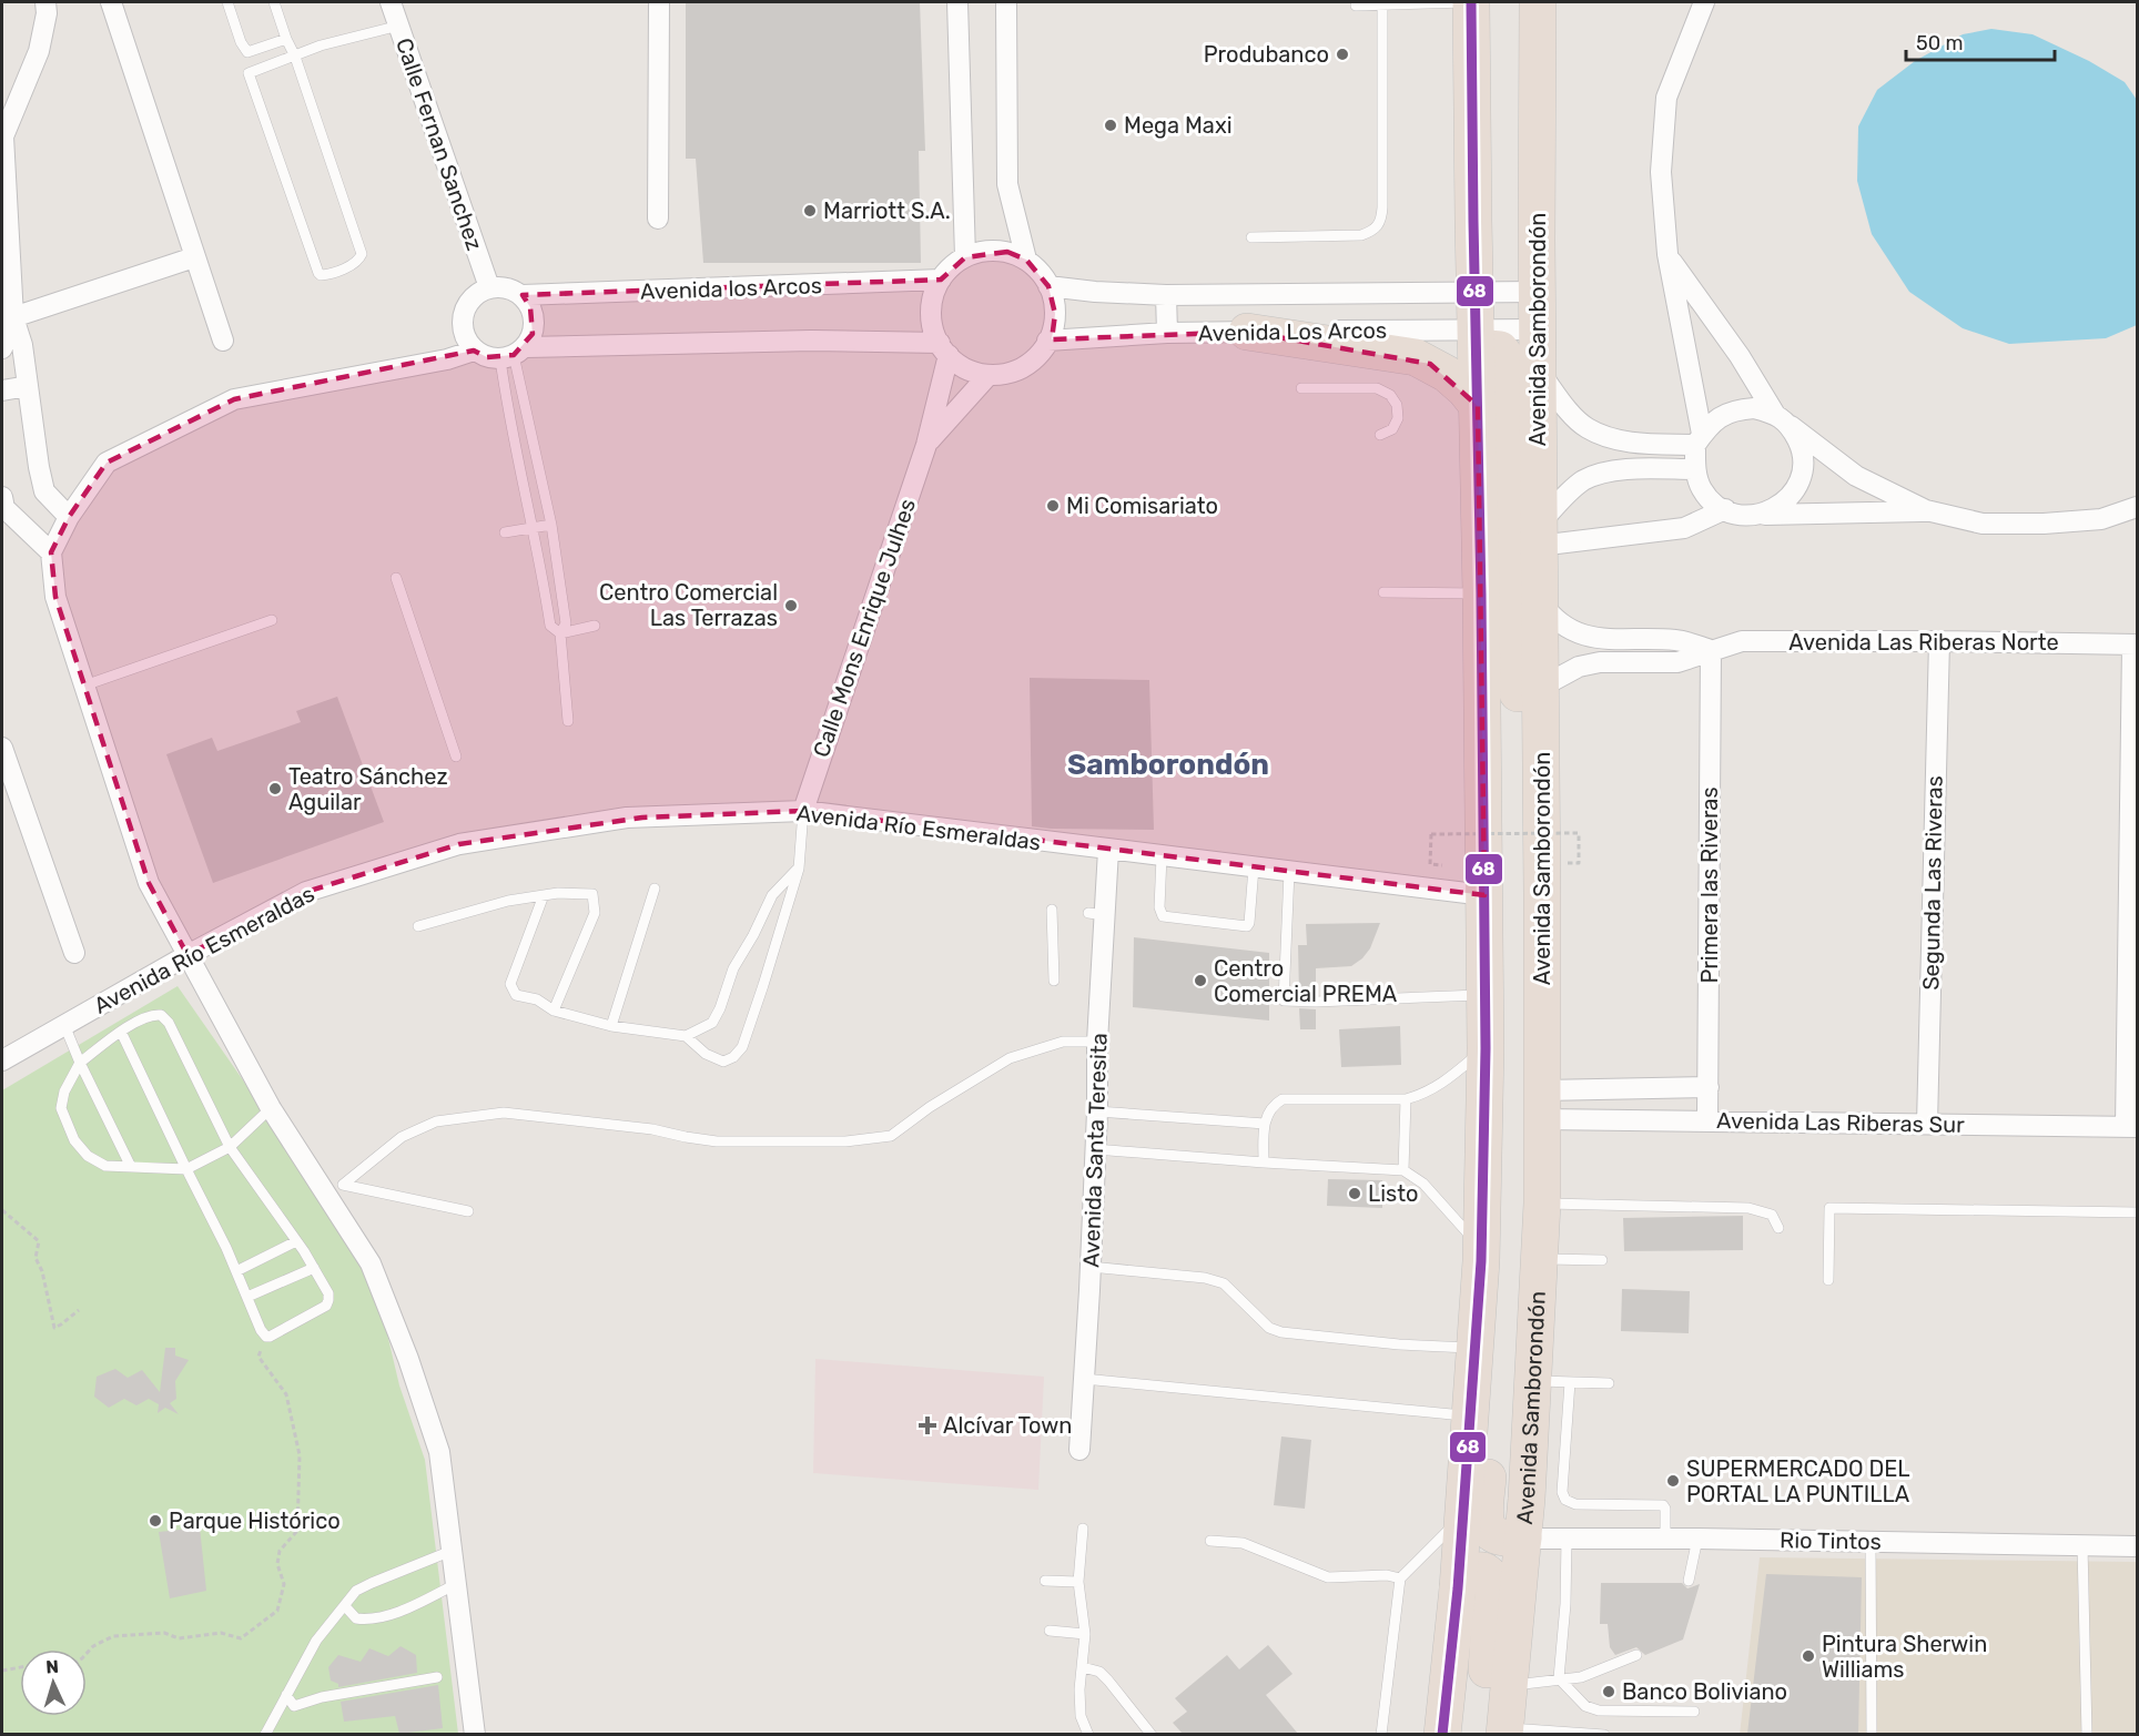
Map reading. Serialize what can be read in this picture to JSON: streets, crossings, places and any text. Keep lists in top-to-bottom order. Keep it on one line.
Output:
{"streets":{"highway":["Avenida Samborondón"],"street":["Calle Fernan Sanchez","Avenida los Arcos","Avenida Los Arcos","Calle Mons Enrique Julhes","Avenida Las Riberas Norte","Avenida Río Esmeraldas","Segunda Las Riveras","Primera las Riveras","Avenida Las Riberas Sur","Avenida Santa Teresita","Rio Tintos"]},"crossings":[["Calle Fernan Sanchez","Avenida los Arcos"],["Avenida los Arcos","Avenida Los Arcos"],["Avenida los Arcos","Calle Mons Enrique Julhes"],["Avenida Samborondón","Avenida Los Arcos"],["Avenida Samborondón","Avenida Las Riberas Norte"],["Avenida Samborondón","Avenida Las Riberas Sur"],["Avenida Samborondón","Rio Tintos"],["Avenida Los Arcos","Calle Mons Enrique Julhes"],["Calle Mons Enrique Julhes","Avenida Río Esmeraldas"],["Avenida Las Riberas Norte","Segunda Las Riveras"],["Avenida Las Riberas Norte","Primera las Riveras"],["Avenida Río Esmeraldas","Avenida Santa Teresita"],["Segunda Las Riveras","Avenida Las Riberas Sur"],["Primera las Riveras","Avenida Las Riberas Sur"]],"districts":["Samborondón"],"places":{"other":["Produbanco","Mega Maxi","Marriott S.A.","Mi Comisariato","Centro Comercial Las Terrazas","Teatro Sánchez Aguilar","Centro Comercial PREMA","Listo","SUPERMERCADO DEL PORTAL LA PUNTILLA","Parque Histórico","Pintura Sherwin Williams","Banco Boliviano"],"health":["Alcívar Town"]},"lines":["transit line 68"],"scale_bar":"50 m","north":"top"}
